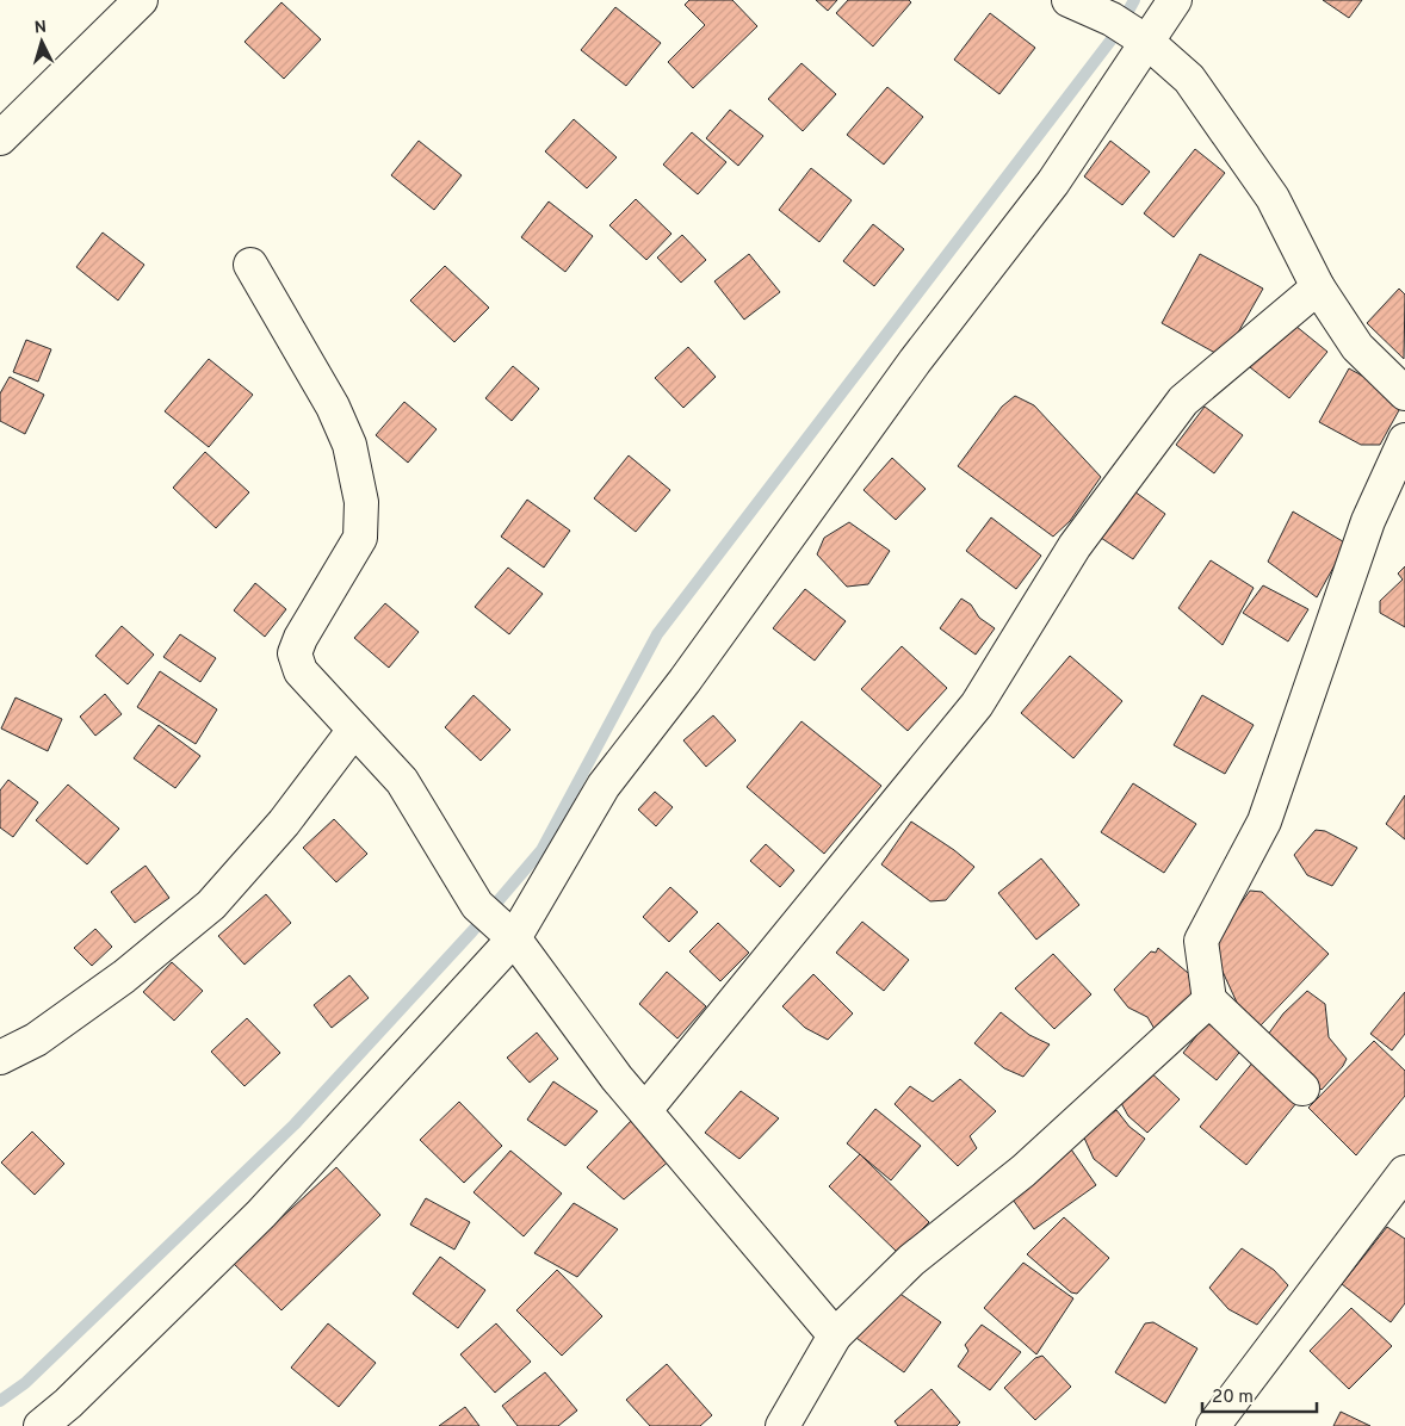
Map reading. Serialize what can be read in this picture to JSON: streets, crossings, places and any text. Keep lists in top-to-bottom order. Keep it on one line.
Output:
{"scale_bar":"20 m","north":"top"}
